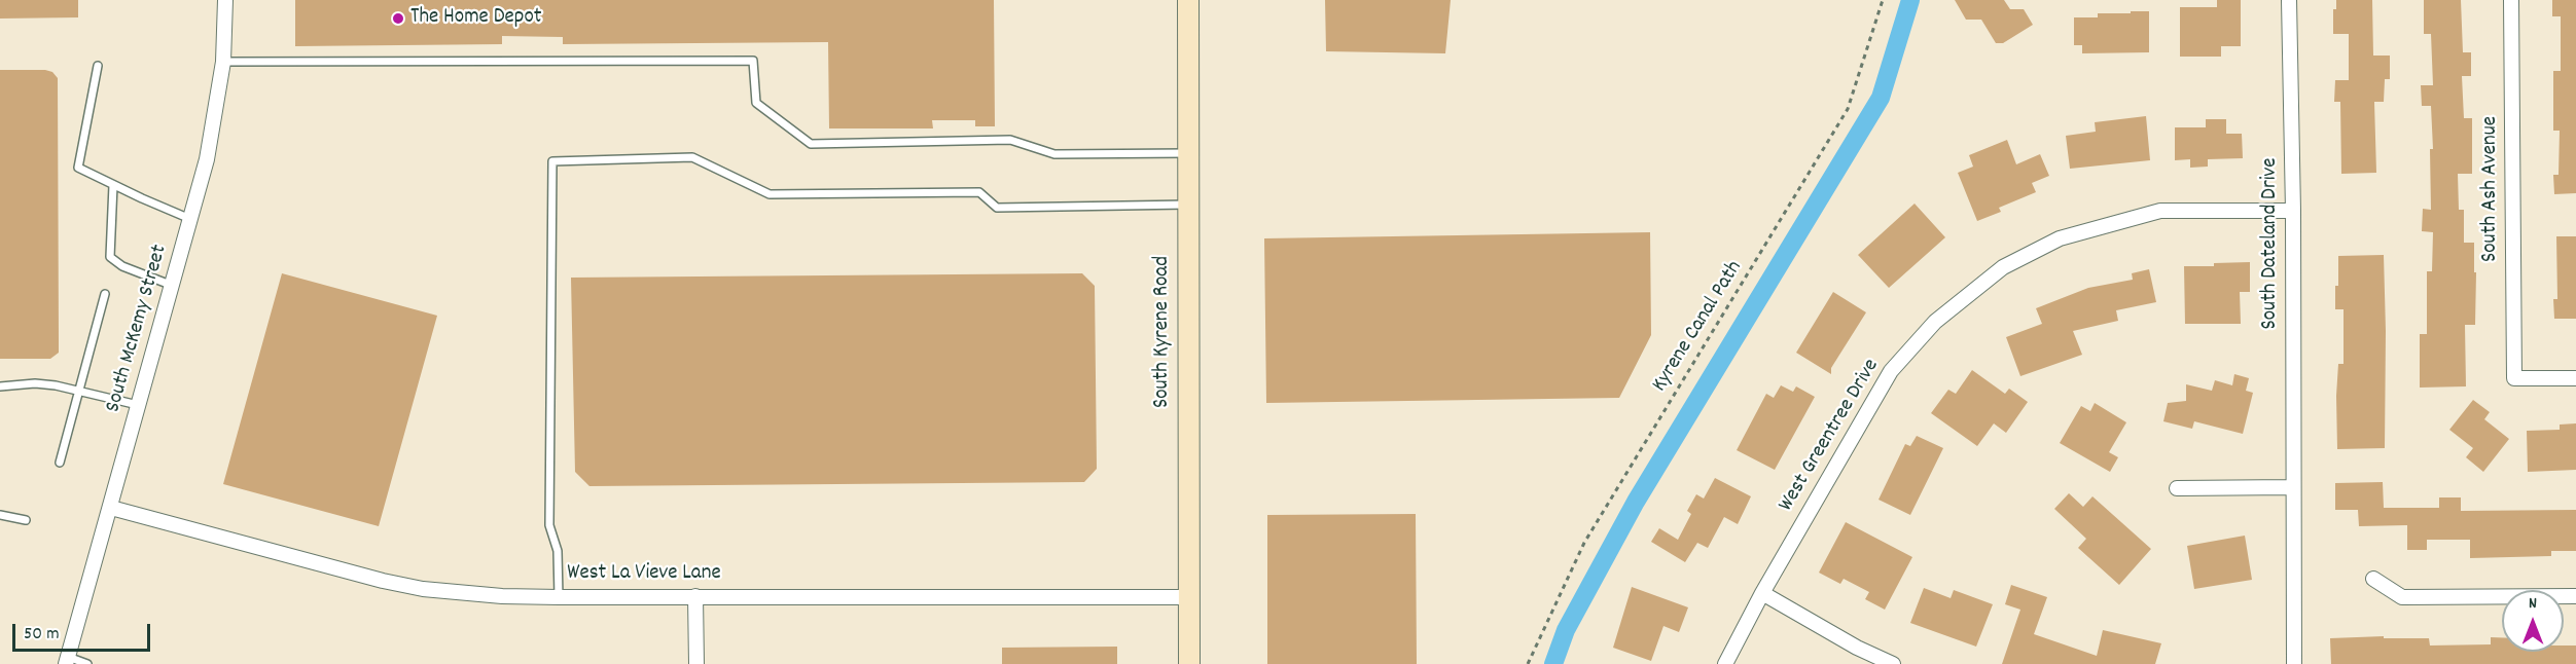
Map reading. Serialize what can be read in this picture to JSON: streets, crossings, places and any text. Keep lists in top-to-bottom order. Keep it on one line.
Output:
{"streets":{"main road":["South Kyrene Road"],"street":["South Ash Avenue","South Dateland Drive","South McKemy Street","West Greentree Drive","West La Vieve Lane"],"path":["Kyrene Canal Path"]},"crossings":[["South Dateland Drive","West Greentree Drive"],["South McKemy Street","West La Vieve Lane"],["South Kyrene Road","West La Vieve Lane"]],"places":["The Home Depot"],"scale_bar":"50 m","north":"top"}
